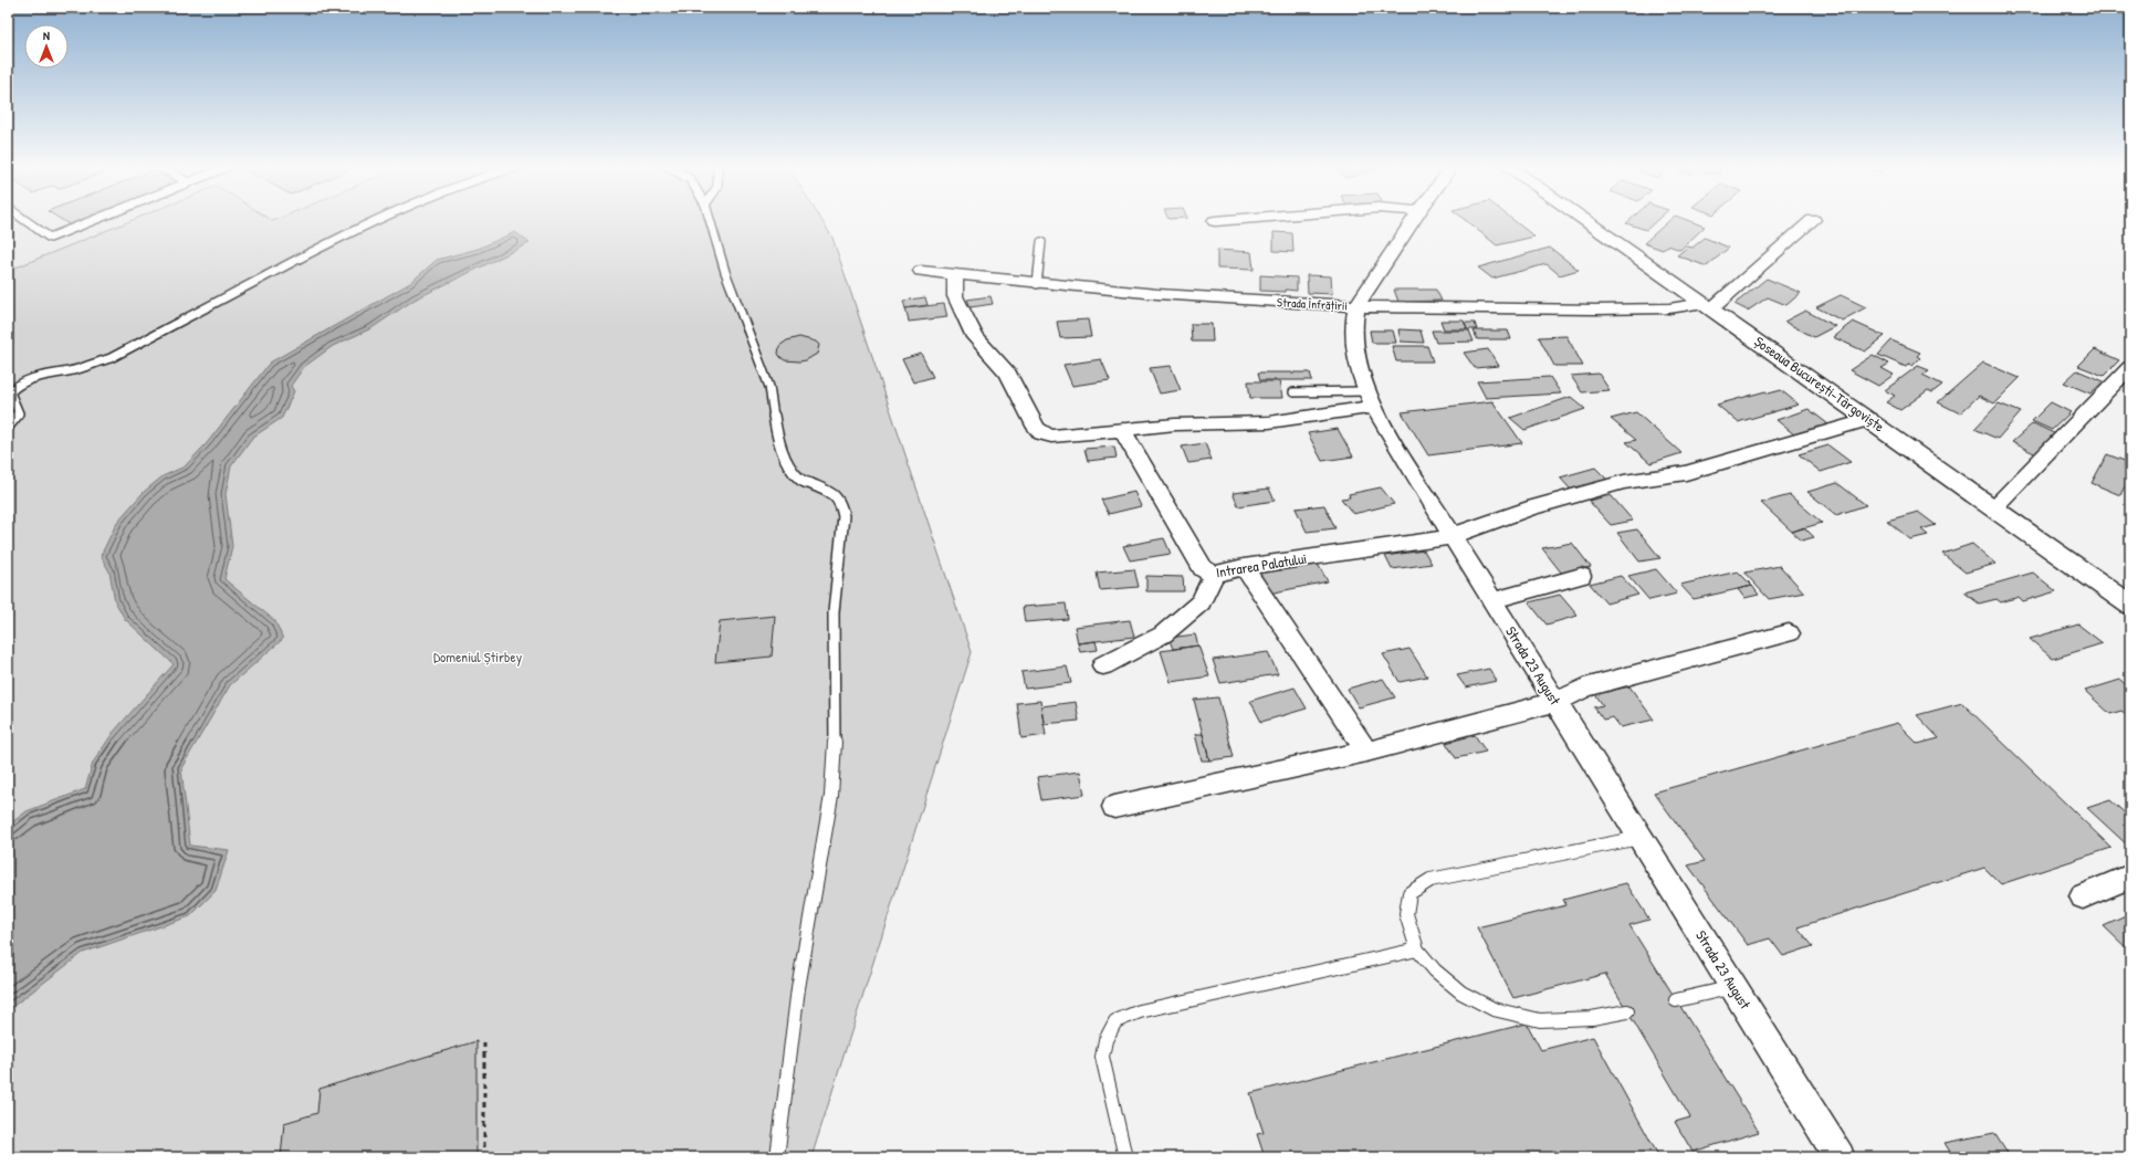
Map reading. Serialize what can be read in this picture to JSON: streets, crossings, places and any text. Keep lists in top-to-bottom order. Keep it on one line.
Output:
{"streets":{"main road":["Șoseaua București-Târgoviște"],"street":["Strada Înfrățirii","Intrarea Palatului","Strada 23 August"]},"crossings":[["Strada Înfrățirii","Șoseaua București-Târgoviște"],["Strada Înfrățirii","Strada 23 August"],["Șoseaua București-Târgoviște","Intrarea Palatului"],["Intrarea Palatului","Strada 23 August"]],"parks":["Domeniul Știrbey"],"north":"top"}
